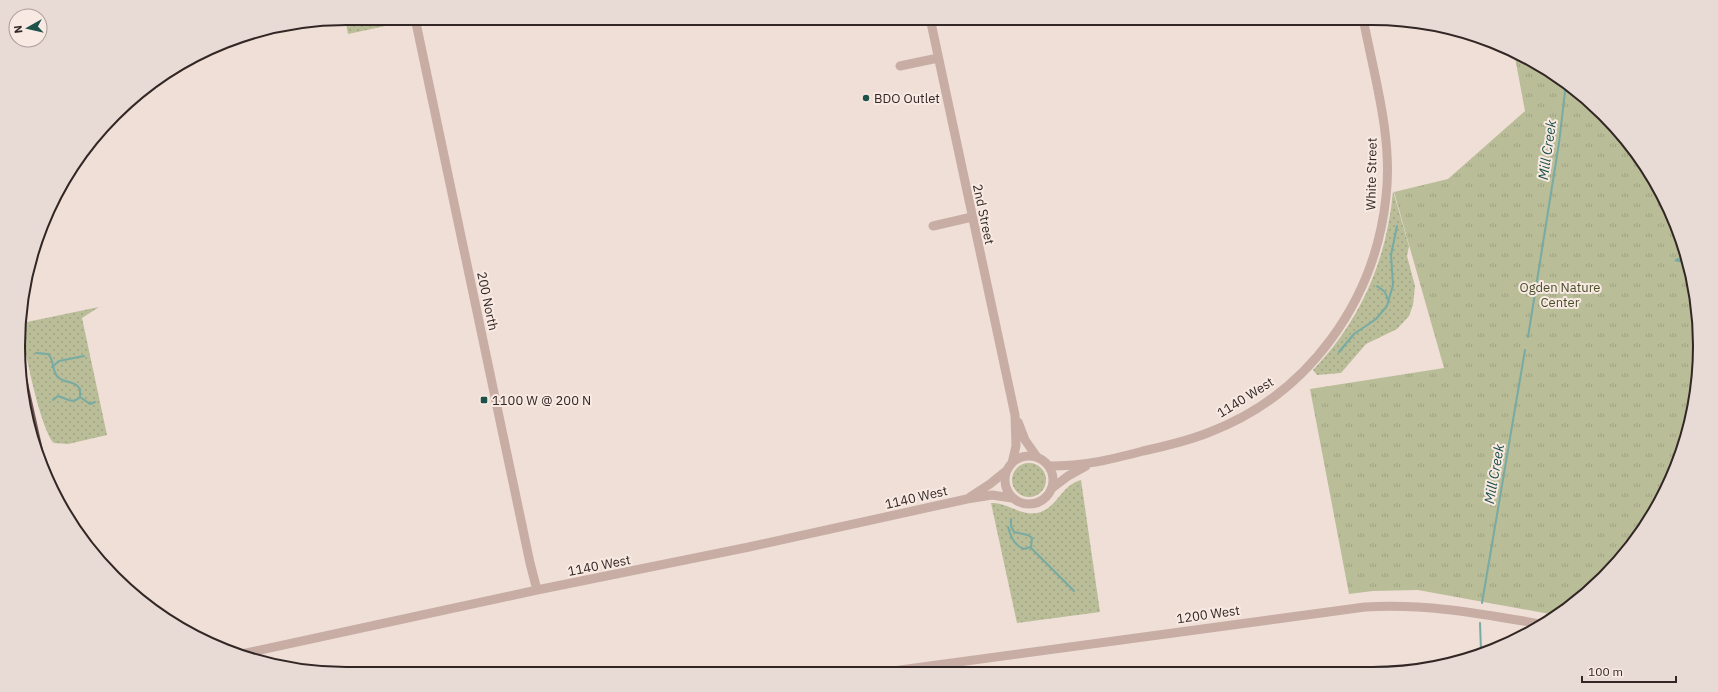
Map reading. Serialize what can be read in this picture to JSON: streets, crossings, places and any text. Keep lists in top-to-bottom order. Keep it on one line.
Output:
{"streets":{"street":["White Street","2nd Street","200 North","1140 West","1200 West"]},"crossings":[["White Street","1140 West"],["2nd Street","1140 West"],["200 North","1140 West"]],"water":["Mill Creek"],"parks":["Ogden Nature Center"],"places":{"other":["BDO Outlet"],"transit":["1100 W @ 200 N"]},"scale_bar":"100 m","north":"left"}
